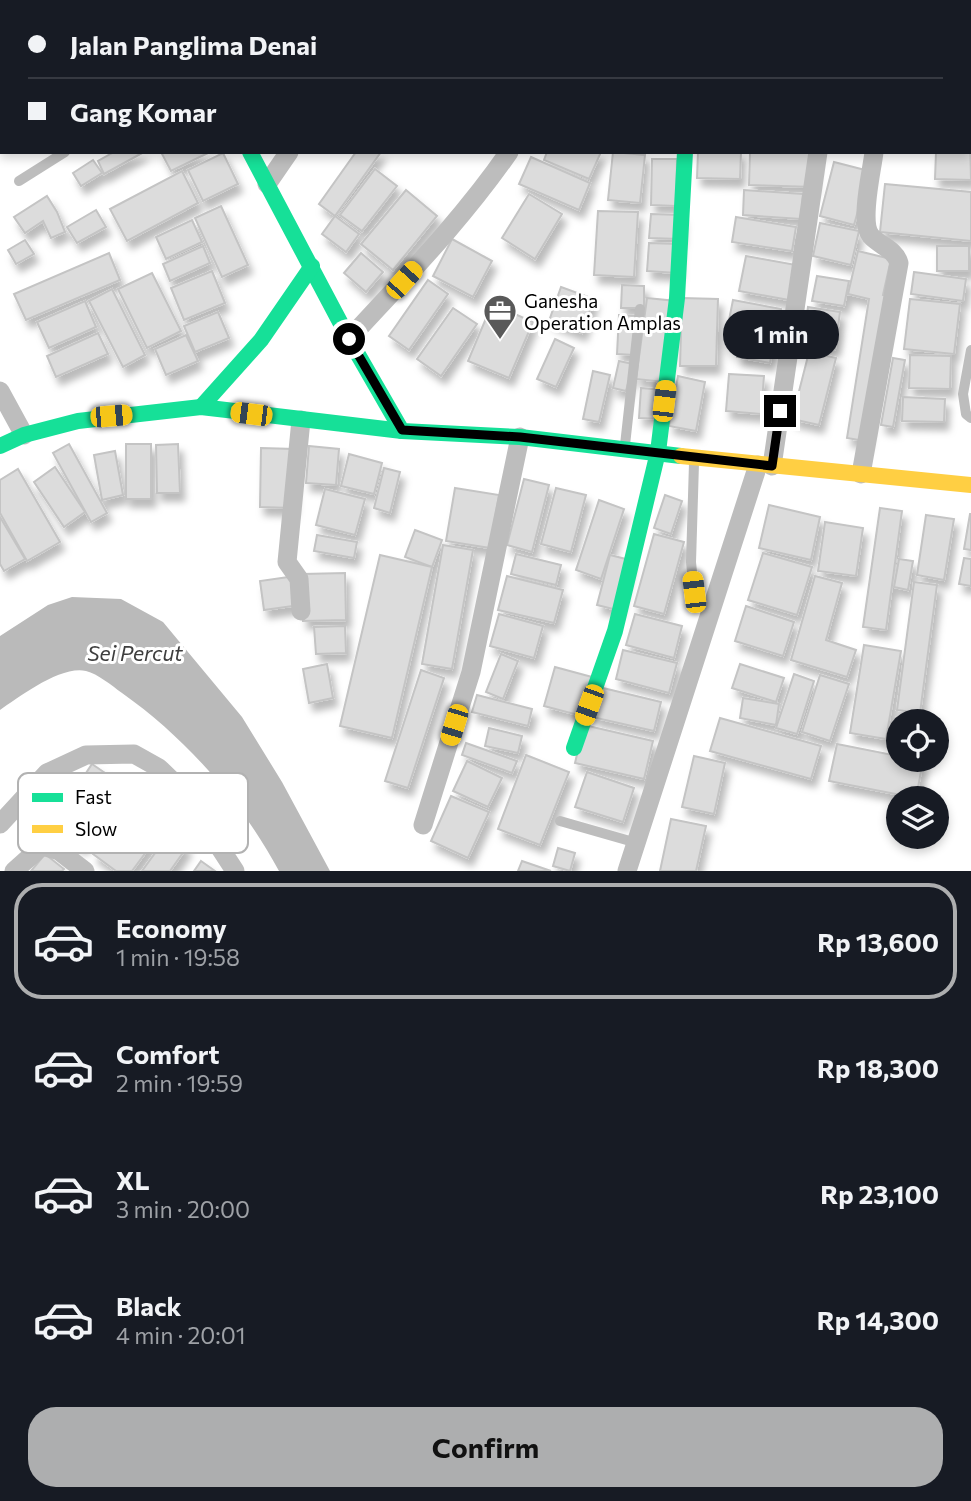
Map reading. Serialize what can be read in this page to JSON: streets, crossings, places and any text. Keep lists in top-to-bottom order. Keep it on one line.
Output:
{"water":["Sei Percut"],"places":{"office":["Ganesha Operation Amplas"]},"legend":["Fast","Slow"],"page":{"banner":["Jalan Panglima Denai","Gang Komar"],"bubble":"1 min","list":[{"name":"Economy","note":"1 min · 19:58","value":"Rp 13,600"},{"name":"Comfort","note":"2 min · 19:59","value":"Rp 18,300"},{"name":"XL","note":"3 min · 20:00","value":"Rp 23,100"},{"name":"Black","note":"4 min · 20:01","value":"Rp 14,300"}],"buttons":"Confirm"}}
